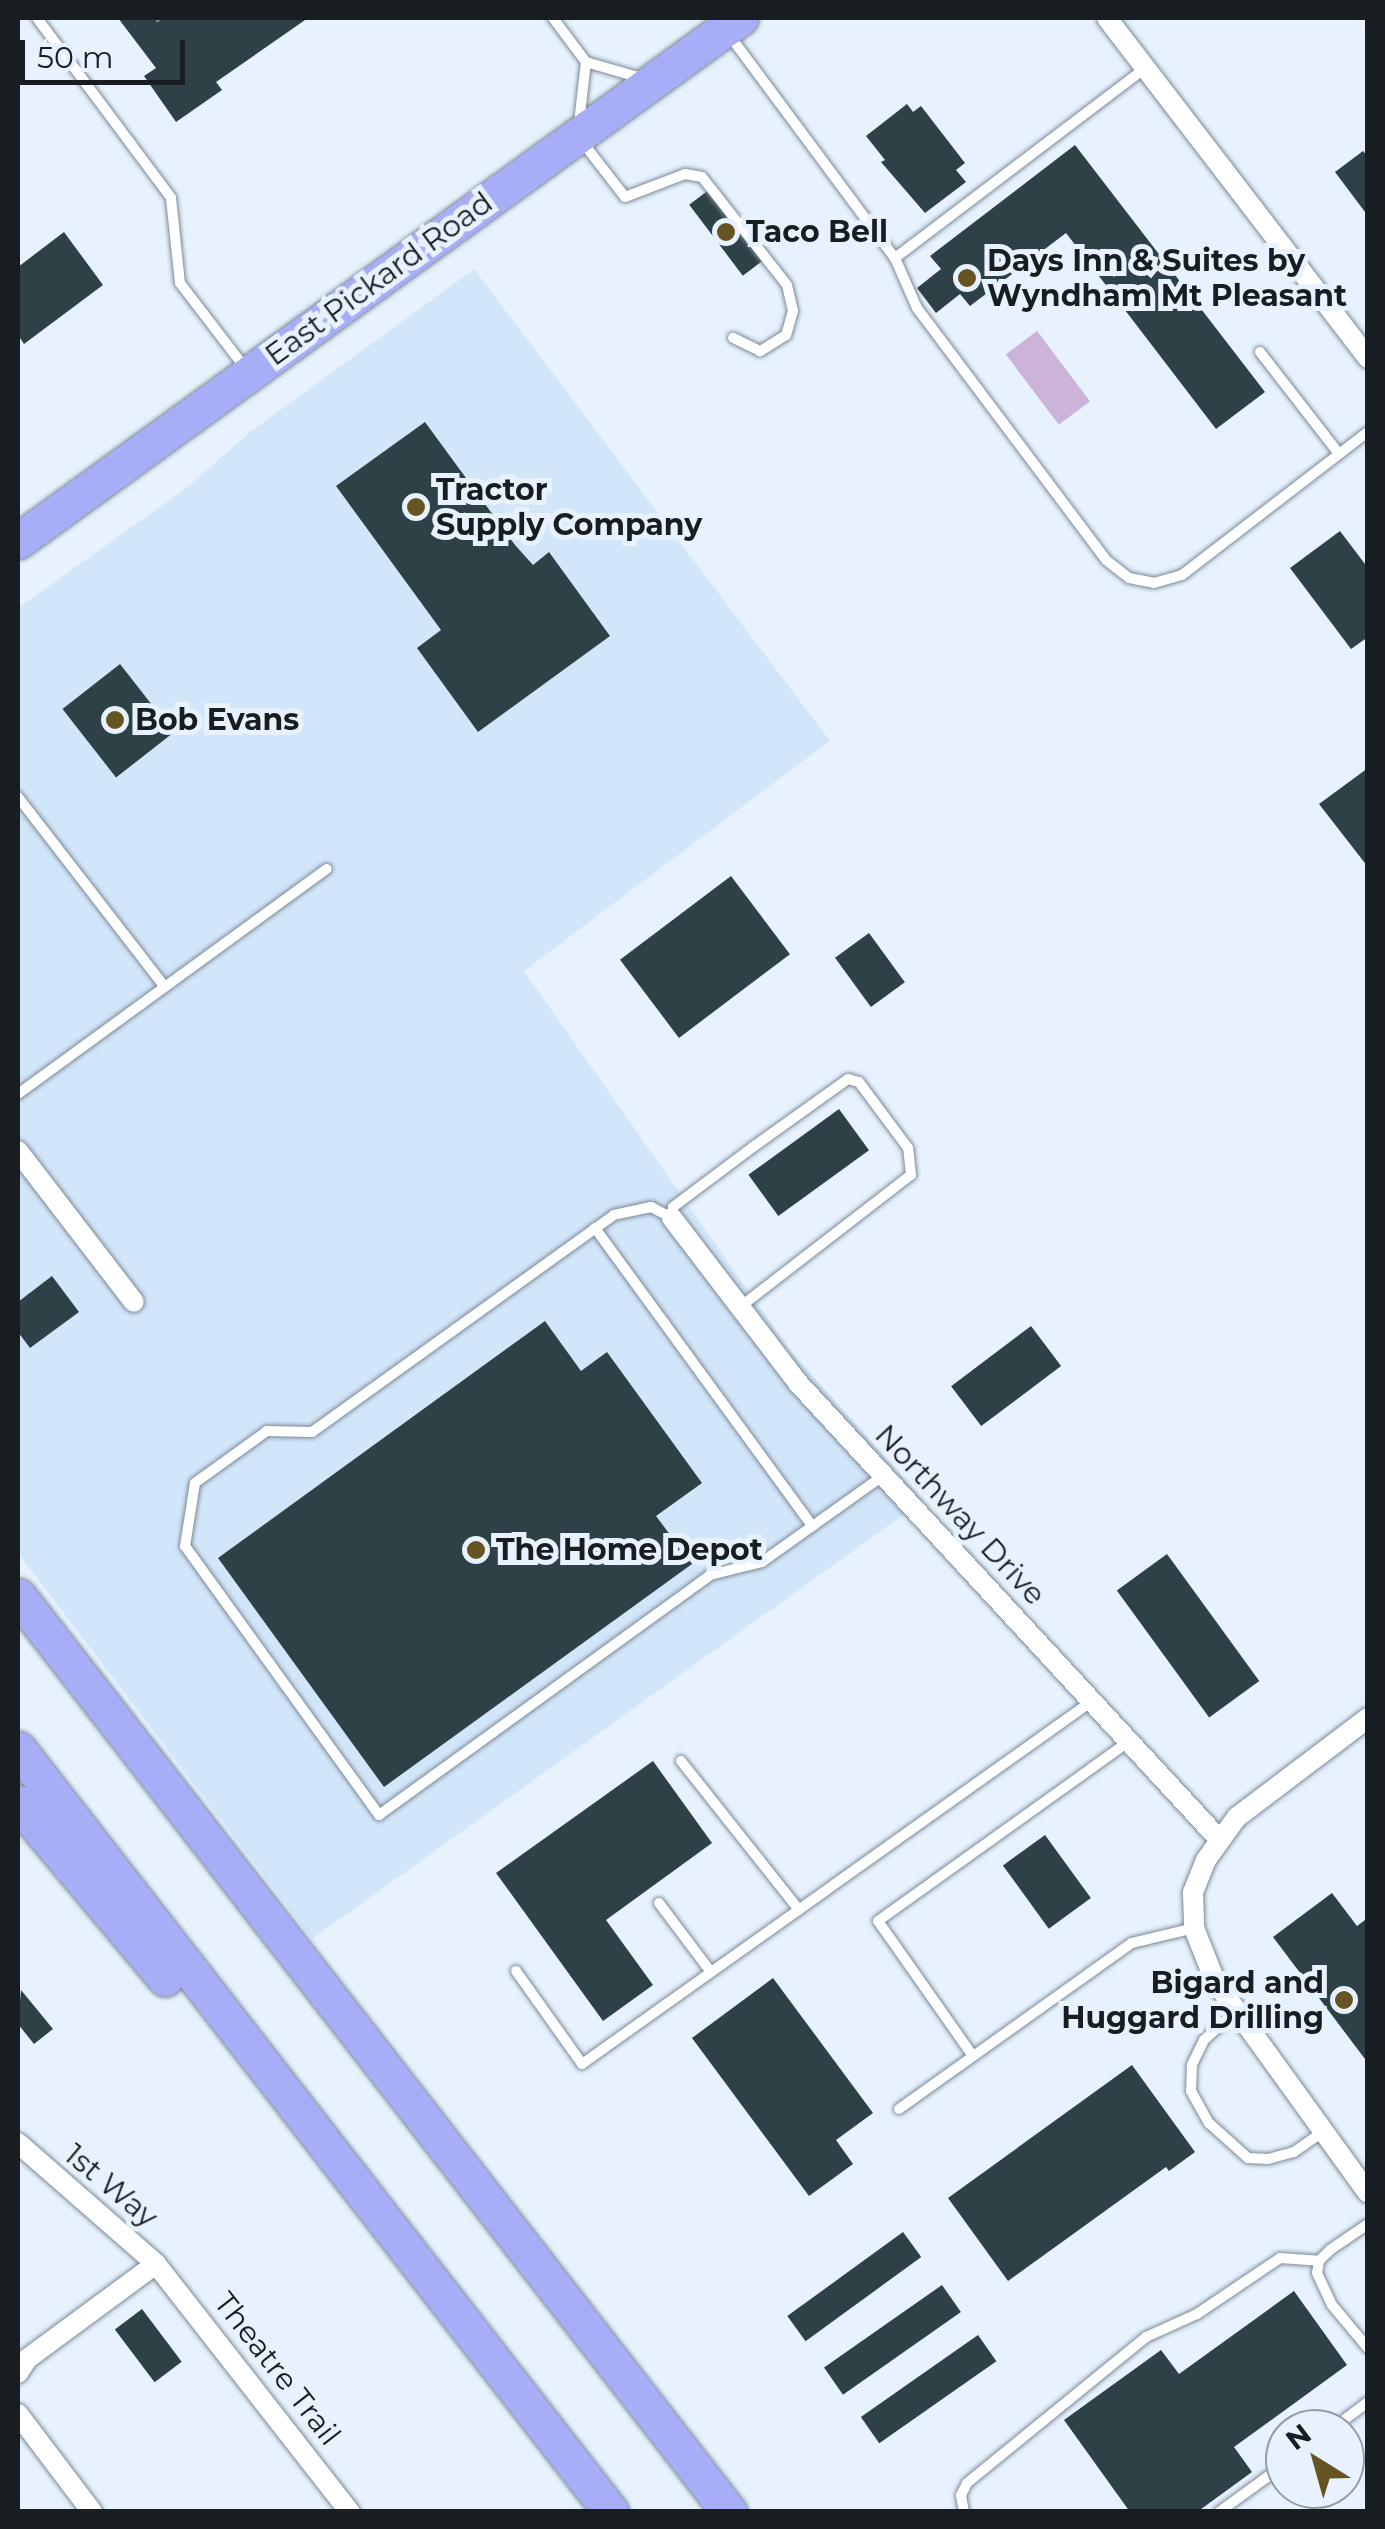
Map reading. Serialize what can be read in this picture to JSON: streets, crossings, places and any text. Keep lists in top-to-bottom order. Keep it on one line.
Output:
{"streets":{"highway":["East Pickard Road"],"street":["Northway Drive","1st Way","Theatre Trail"]},"crossings":[["1st Way","Theatre Trail"]],"places":["Taco Bell","Days Inn & Suites by Wyndham Mt Pleasant","Tractor Supply Company","Bob Evans","The Home Depot","Bigard and Huggard Drilling"],"scale_bar":"50 m","north":"top left"}
